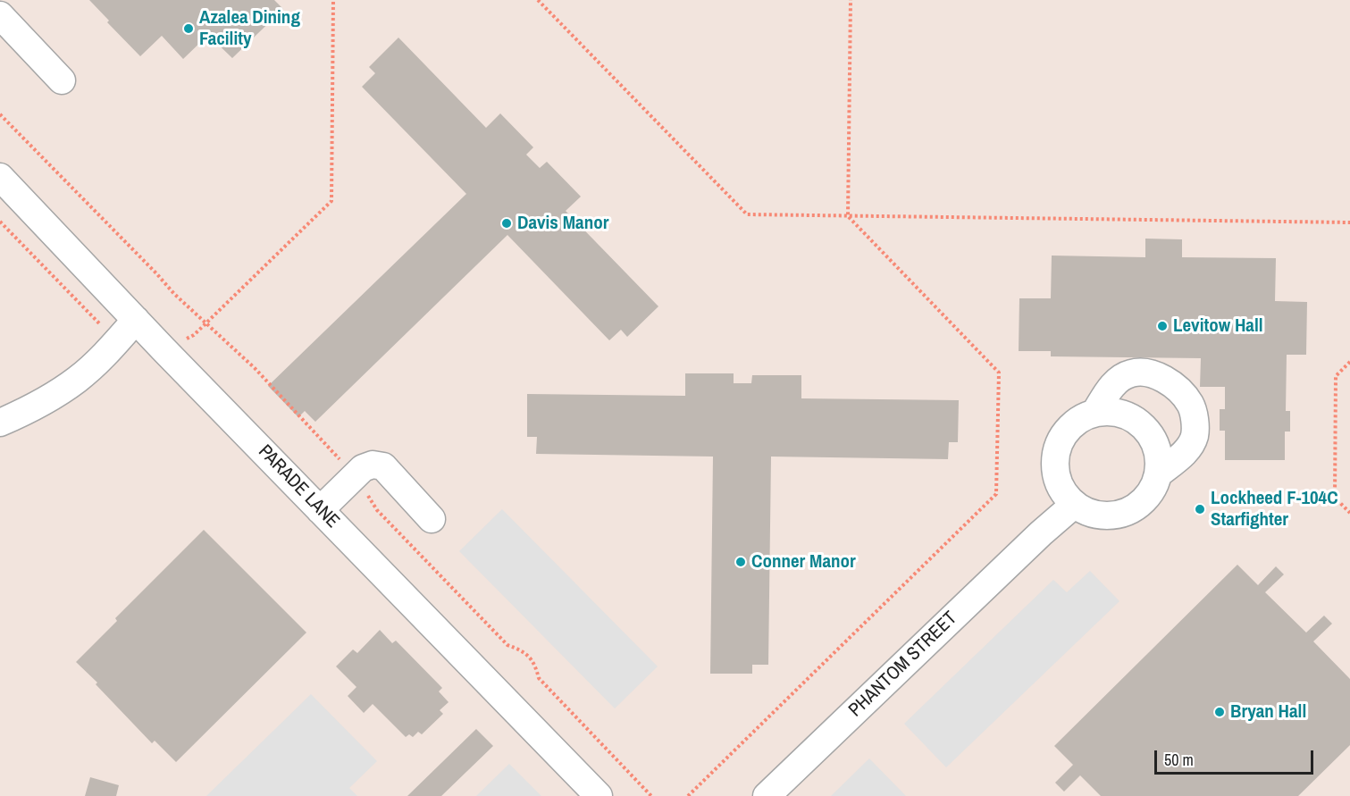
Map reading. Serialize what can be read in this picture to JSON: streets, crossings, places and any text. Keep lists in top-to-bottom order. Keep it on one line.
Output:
{"streets":{"street":["PARADE LANE","PHANTOM STREET"]},"places":["Azalea Dining Facility","Davis Manor","Levitow Hall","Lockheed F-104C Starfighter","Conner Manor","Bryan Hall"],"scale_bar":"50 m"}
